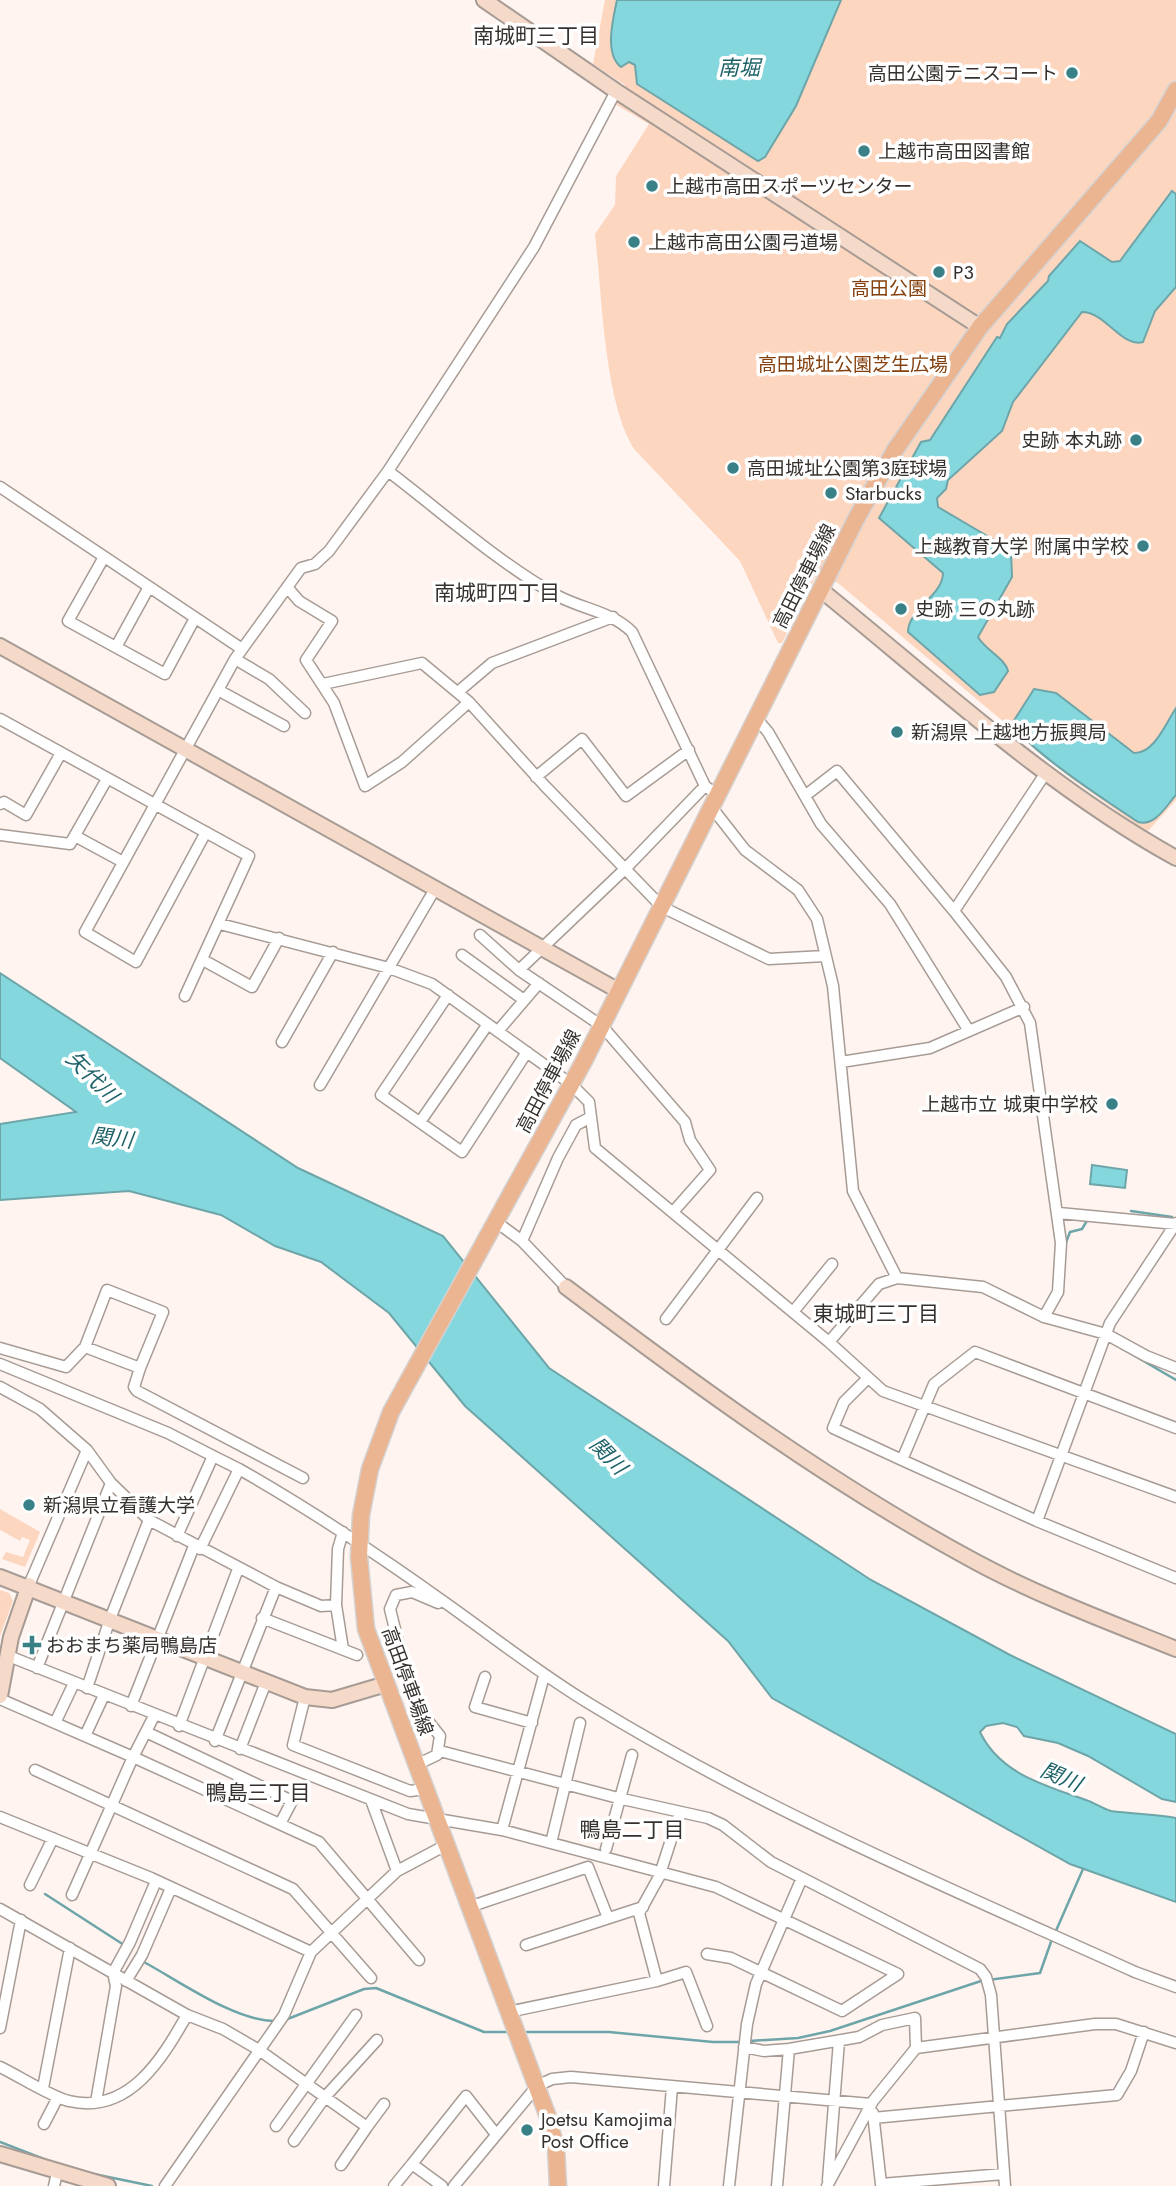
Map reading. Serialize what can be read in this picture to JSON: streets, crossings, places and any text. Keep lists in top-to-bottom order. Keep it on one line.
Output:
{"streets":{"main road":["高田停車場線"]},"districts":["南城町三丁目","南城町四丁目","東城町三丁目","鴨島三丁目","鴨島二丁目"],"water":["南堀","矢代川","関川"],"parks":["高田公園","高田城址公園芝生広場"],"places":{"other":["高田公園テニスコート","上越市高田図書館","上越市高田スポーツセンター","上越市高田公園弓道場","P3","史跡 本丸跡","高田城址公園第3庭球場","Starbucks","上越教育大学 附属中学校","史跡 三の丸跡","新潟県 上越地方振興局","上越市立 城東中学校","新潟県立看護大学","Joetsu Kamojima Post Office"],"health":["おおまち薬局鴨島店"]}}
